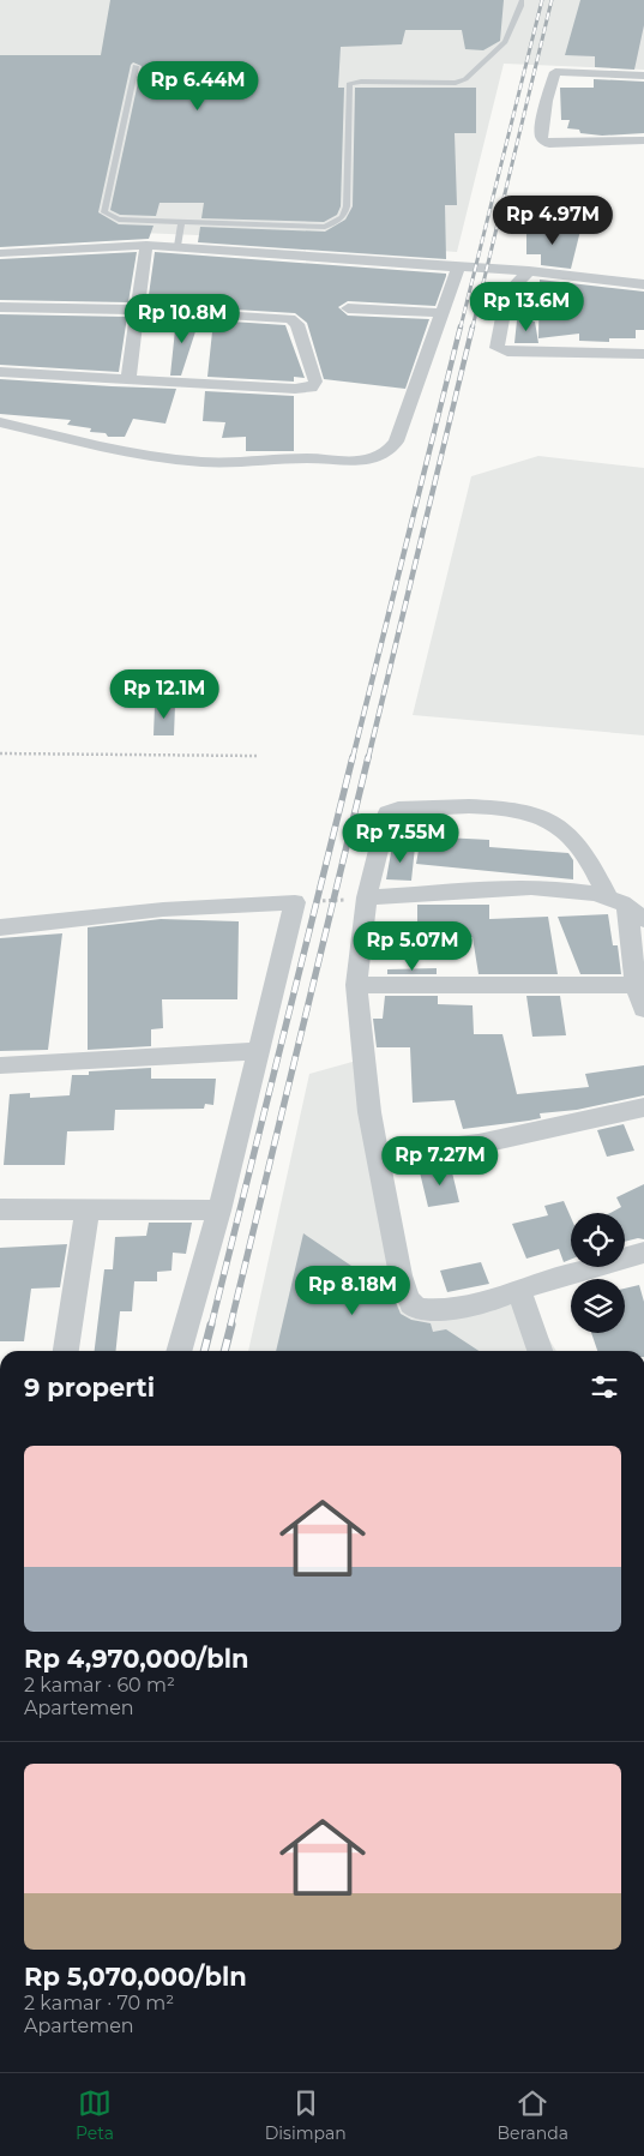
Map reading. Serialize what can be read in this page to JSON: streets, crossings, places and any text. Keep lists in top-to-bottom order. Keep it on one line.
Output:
{"page":{"price":["Rp 6.44M","Rp 4.97M","Rp 13.6M","Rp 10.8M","Rp 12.1M","Rp 7.55M","Rp 5.07M","Rp 7.27M","Rp 8.18M"],"heading":"9 properti","list":[{"name":"Rp 4,970,000/bln","note":"2 kamar · 60 m² · Apartemen"},{"name":"Rp 5,070,000/bln","note":"2 kamar · 70 m² · Apartemen"}],"tabs":["Peta","Disimpan","Beranda"]}}
